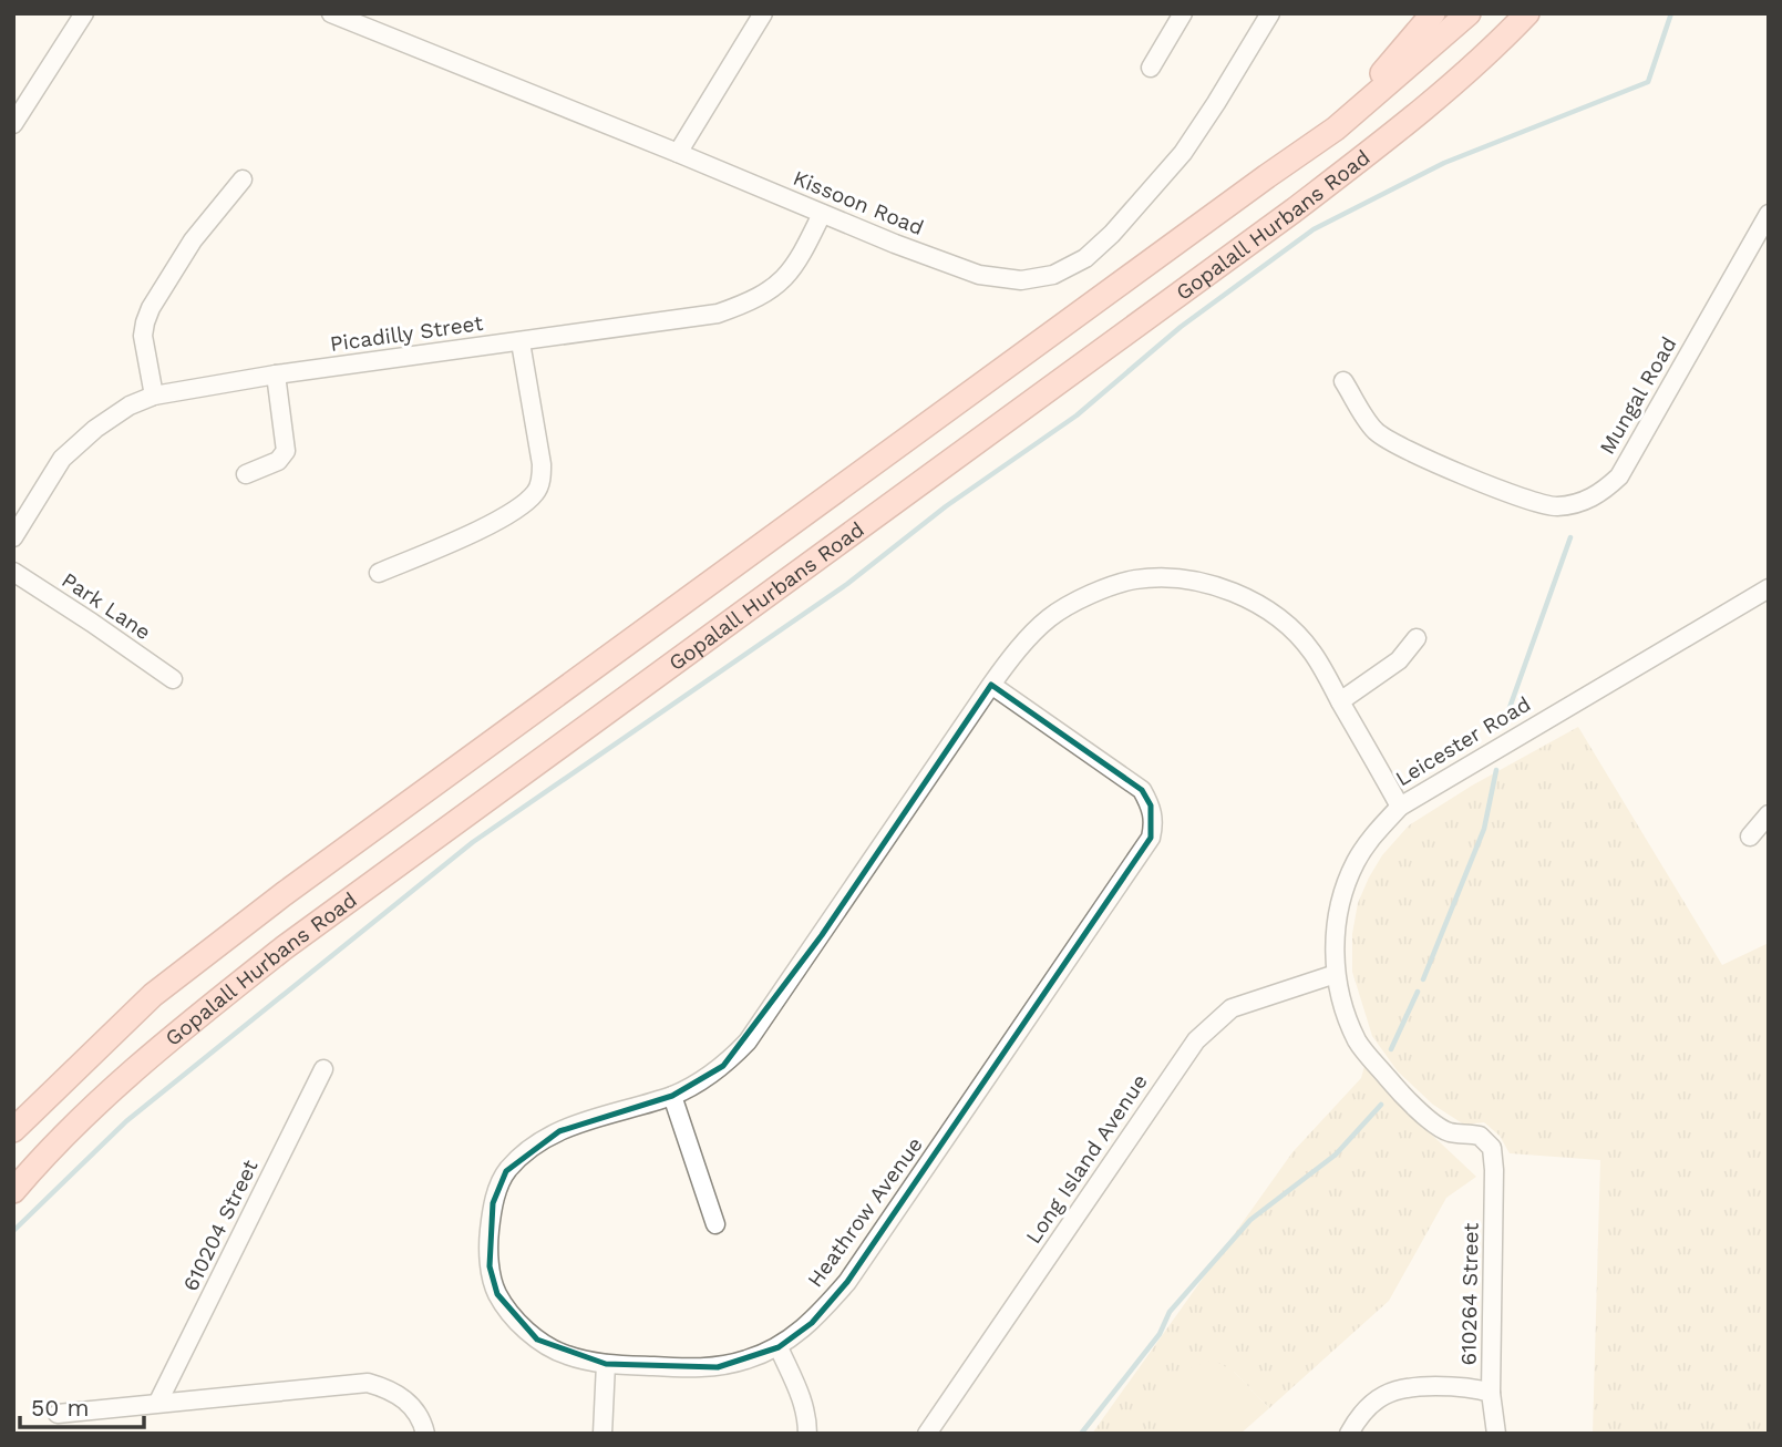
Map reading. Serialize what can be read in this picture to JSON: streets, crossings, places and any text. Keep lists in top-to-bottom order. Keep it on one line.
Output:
{"streets":{"main road":["Gopalall Hurbans Road"],"street":["Kissoon Road","Picadilly Street","Mungal Road","Park Lane","Leicester Road","Long Island Avenue","Heathrow Avenue","610204 Street","610264 Street"]},"crossings":[["Kissoon Road","Picadilly Street"],["Leicester Road","Long Island Avenue"],["Leicester Road","Heathrow Avenue"],["Leicester Road","610264 Street"]],"scale_bar":"50 m"}
